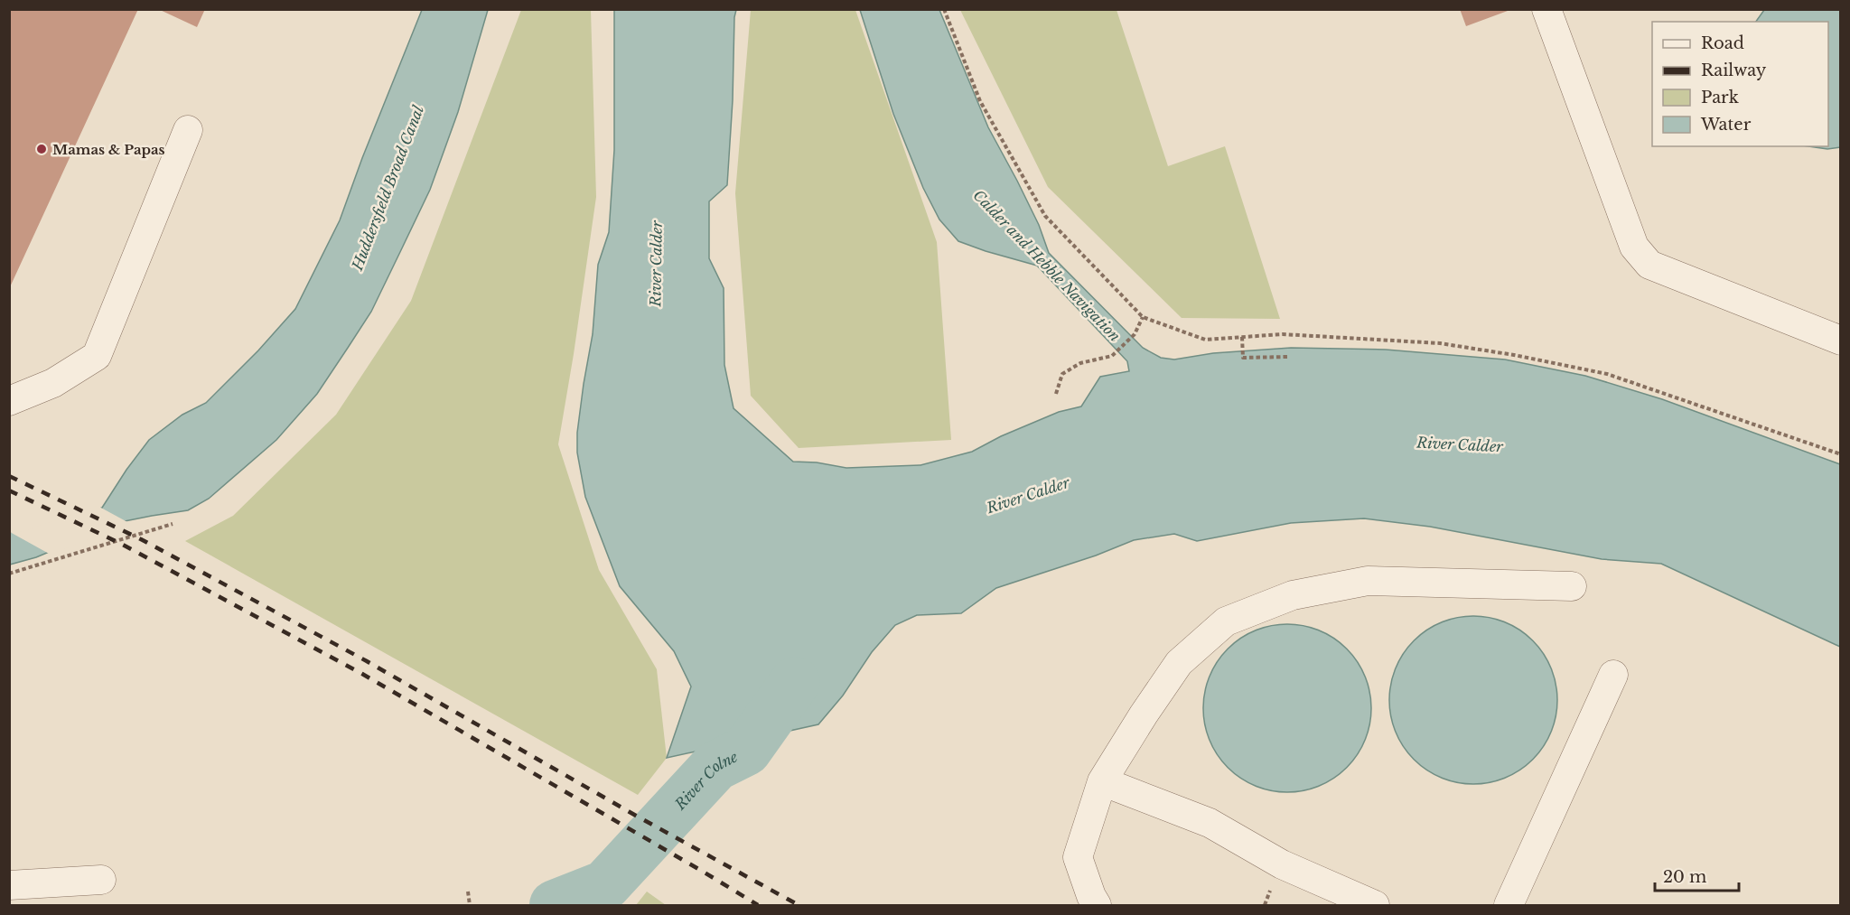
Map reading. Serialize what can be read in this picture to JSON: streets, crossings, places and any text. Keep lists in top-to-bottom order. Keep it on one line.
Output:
{"water":["Huddersfield Broad Canal","River Calder","Calder and Hebble Navigation","River Colne"],"places":["Mamas & Papas"],"legend":["Road","Railway","Park","Water"],"scale_bar":"20 m"}
